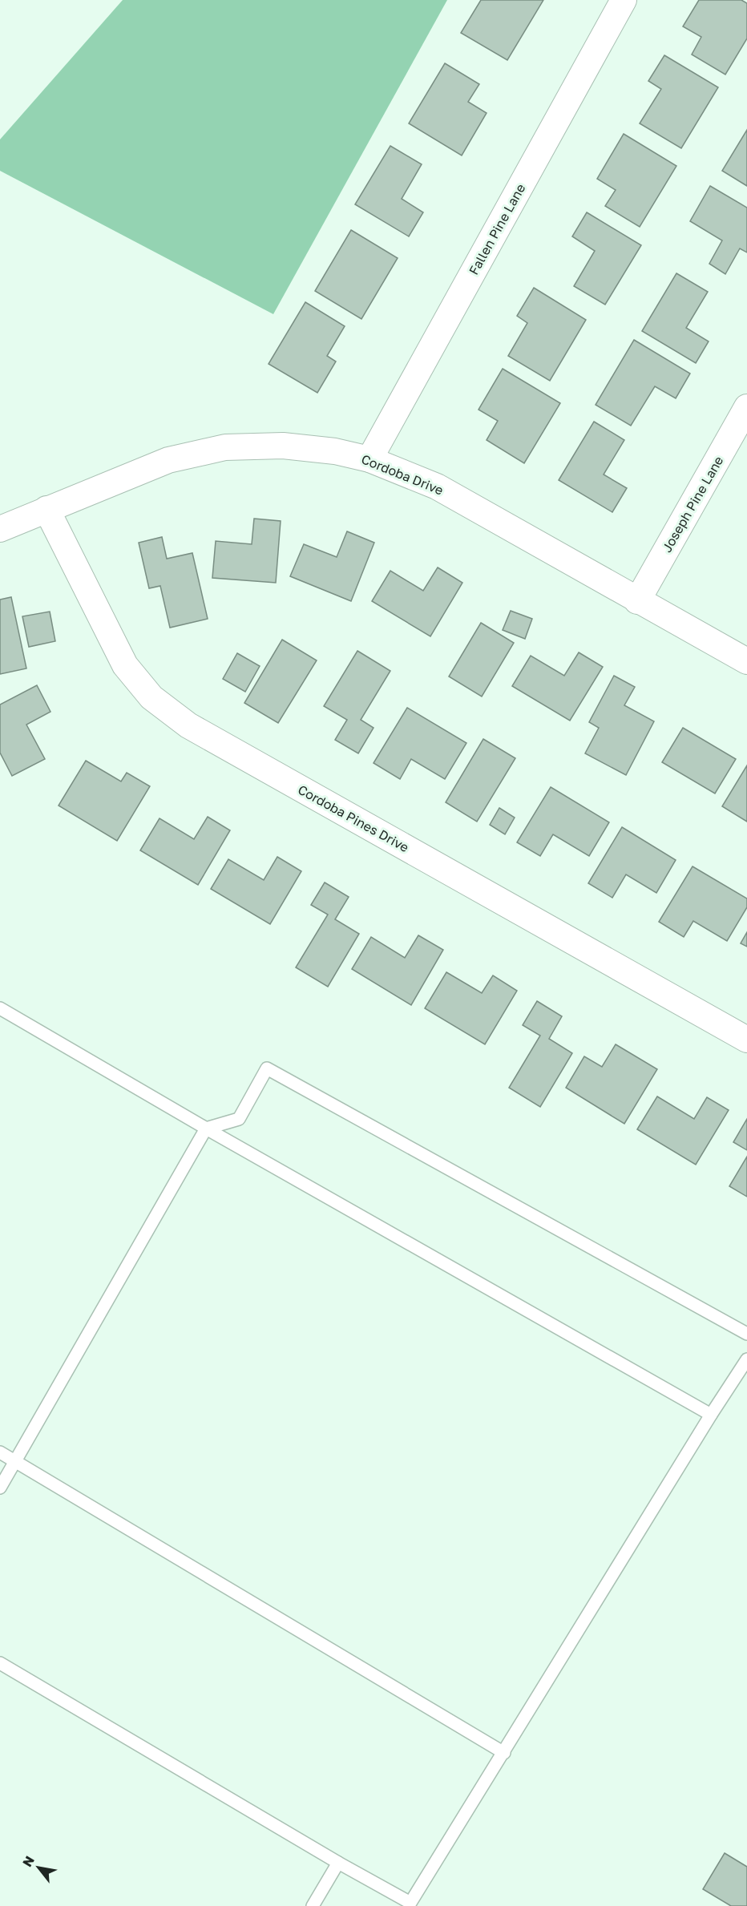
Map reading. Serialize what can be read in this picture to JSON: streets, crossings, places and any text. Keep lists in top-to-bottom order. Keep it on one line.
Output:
{"streets":{"street":["Fallen Pine Lane","Cordoba Drive","Joseph Pine Lane","Cordoba Pines Drive"]},"crossings":[["Fallen Pine Lane","Cordoba Drive"],["Cordoba Drive","Joseph Pine Lane"],["Cordoba Drive","Cordoba Pines Drive"]],"north":"top left"}
